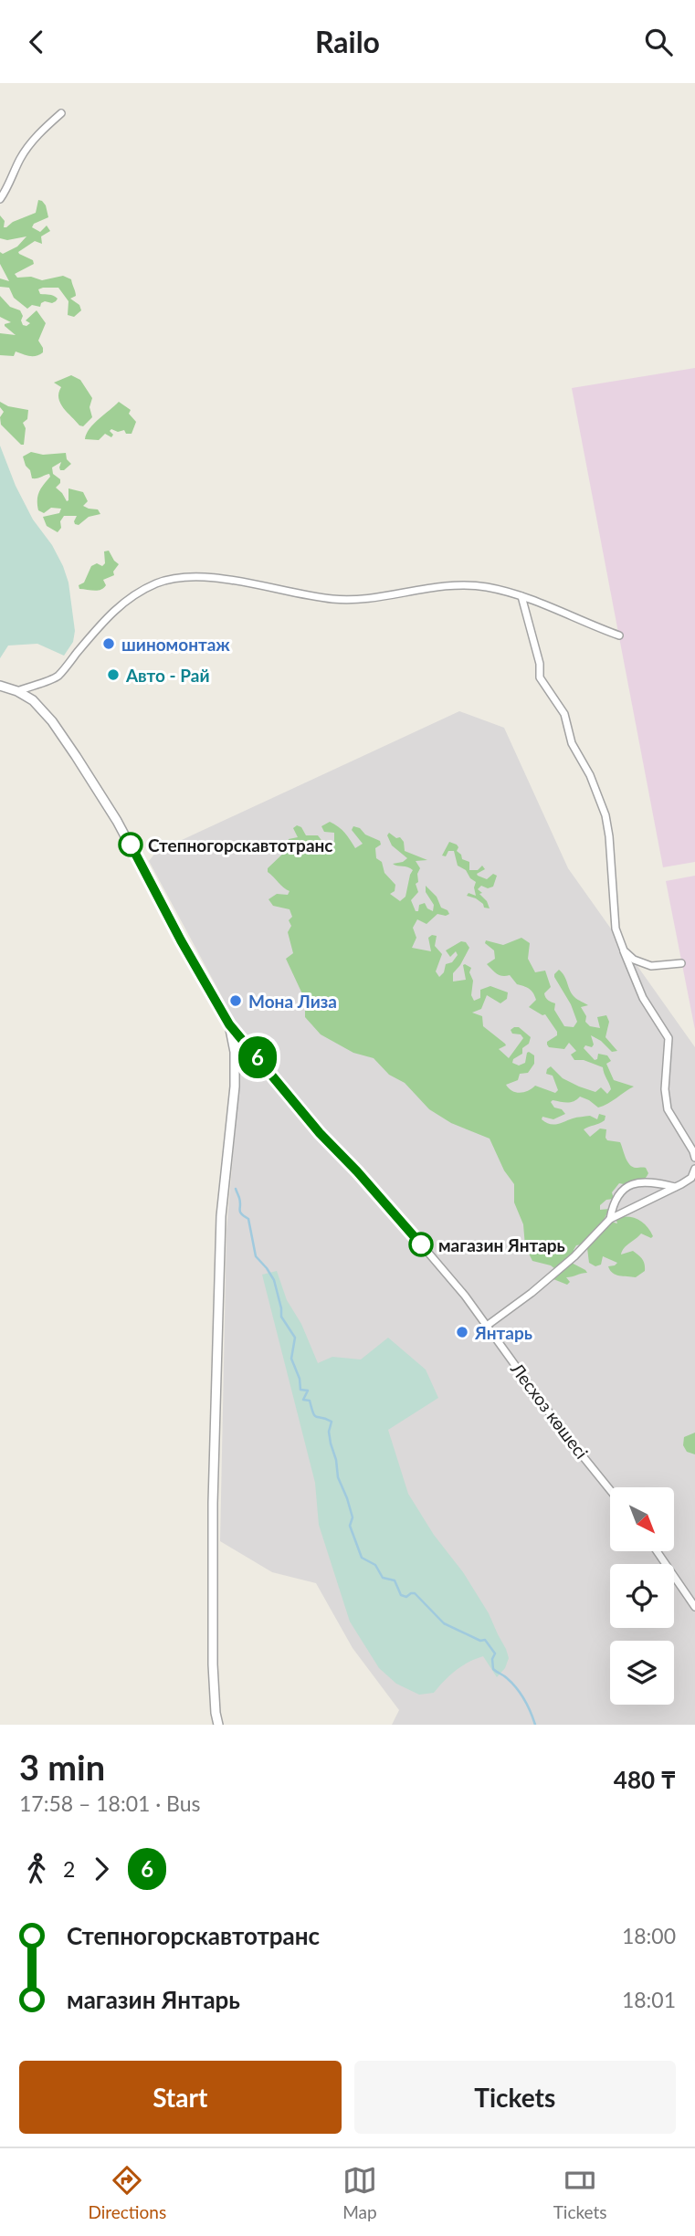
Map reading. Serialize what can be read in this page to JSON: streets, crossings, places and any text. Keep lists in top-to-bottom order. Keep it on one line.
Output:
{"streets":{"street":["Лесхоз көшесі"]},"places":["шиномонтаж","Авто - Рай","Степногорскавтотранс","Мона Лиза","магазин Янтарь","Янтарь"],"lines":["bus line 6"],"north":"bottom right","page":{"header":"Railo","on_map":"6","heading":["3 min","17:58 – 18:01 · Bus","480 ₸"],"legs":["2","6"],"list":[{"name":"Степногорскавтотранс","value":"18:00"},{"name":"магазин Янтарь","value":"18:01"}],"buttons":["Start","Tickets"],"tabs":["Directions","Map","Tickets"]}}
